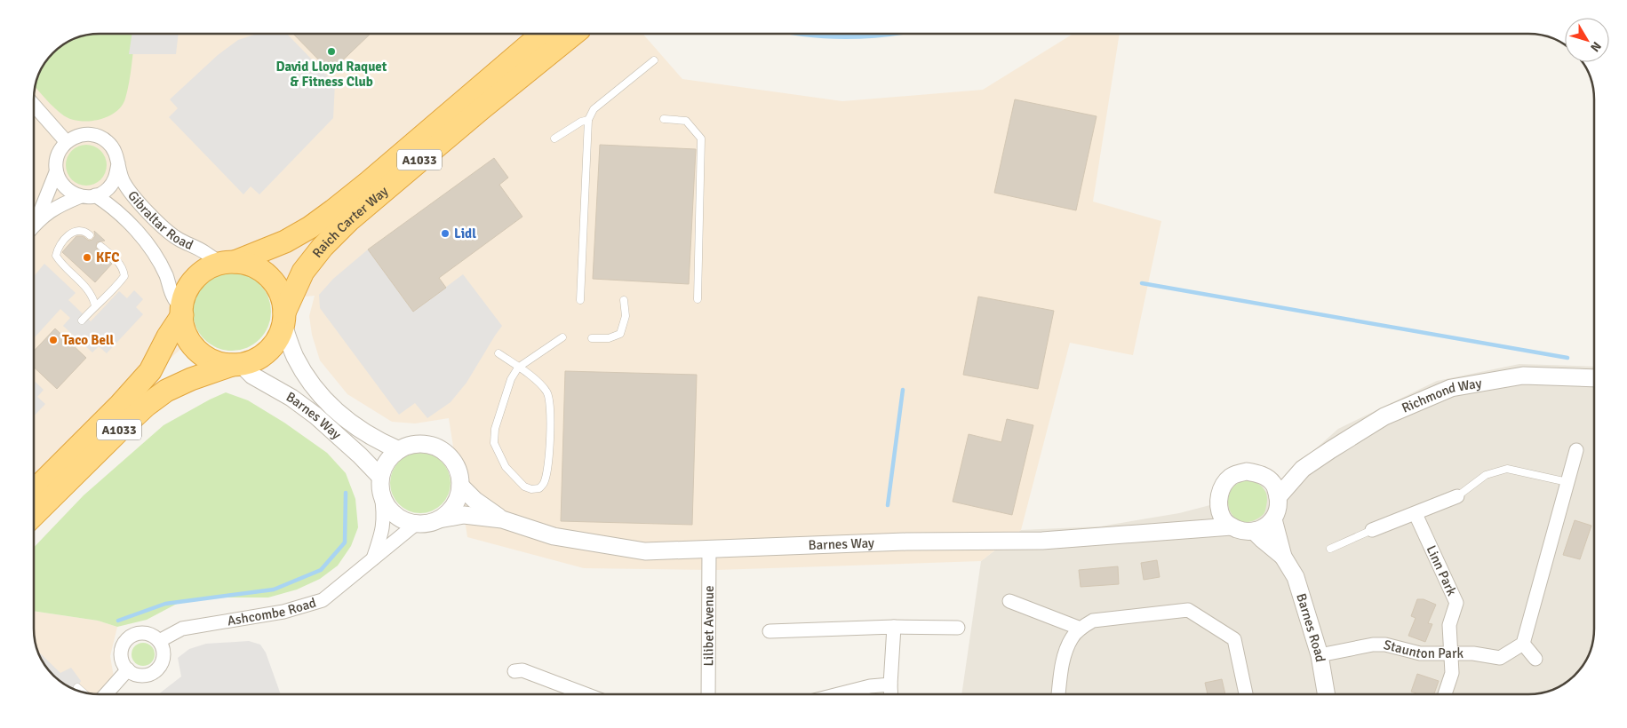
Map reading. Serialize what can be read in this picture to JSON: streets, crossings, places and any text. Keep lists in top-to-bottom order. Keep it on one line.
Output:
{"streets":{"highway":["A1033","Raich Carter Way"],"street":["Gibraltar Road","Richmond Way","Barnes Way","Linn Park","Ashcombe Road","Lilibet Avenue","Barnes Road","Staunton Park"]},"crossings":[["A1033","Gibraltar Road"],["A1033","Raich Carter Way"],["A1033","Barnes Way"],["Gibraltar Road","Raich Carter Way"],["Gibraltar Road","Barnes Way"],["Raich Carter Way","Barnes Way"],["Richmond Way","Barnes Way"],["Richmond Way","Barnes Road"],["Barnes Way","Ashcombe Road"],["Barnes Way","Lilibet Avenue"],["Barnes Way","Barnes Road"],["Linn Park","Staunton Park"],["Barnes Road","Staunton Park"]],"places":["David Lloyd Raquet & Fitness Club","Lidl","KFC","Taco Bell"],"north":"bottom right"}
